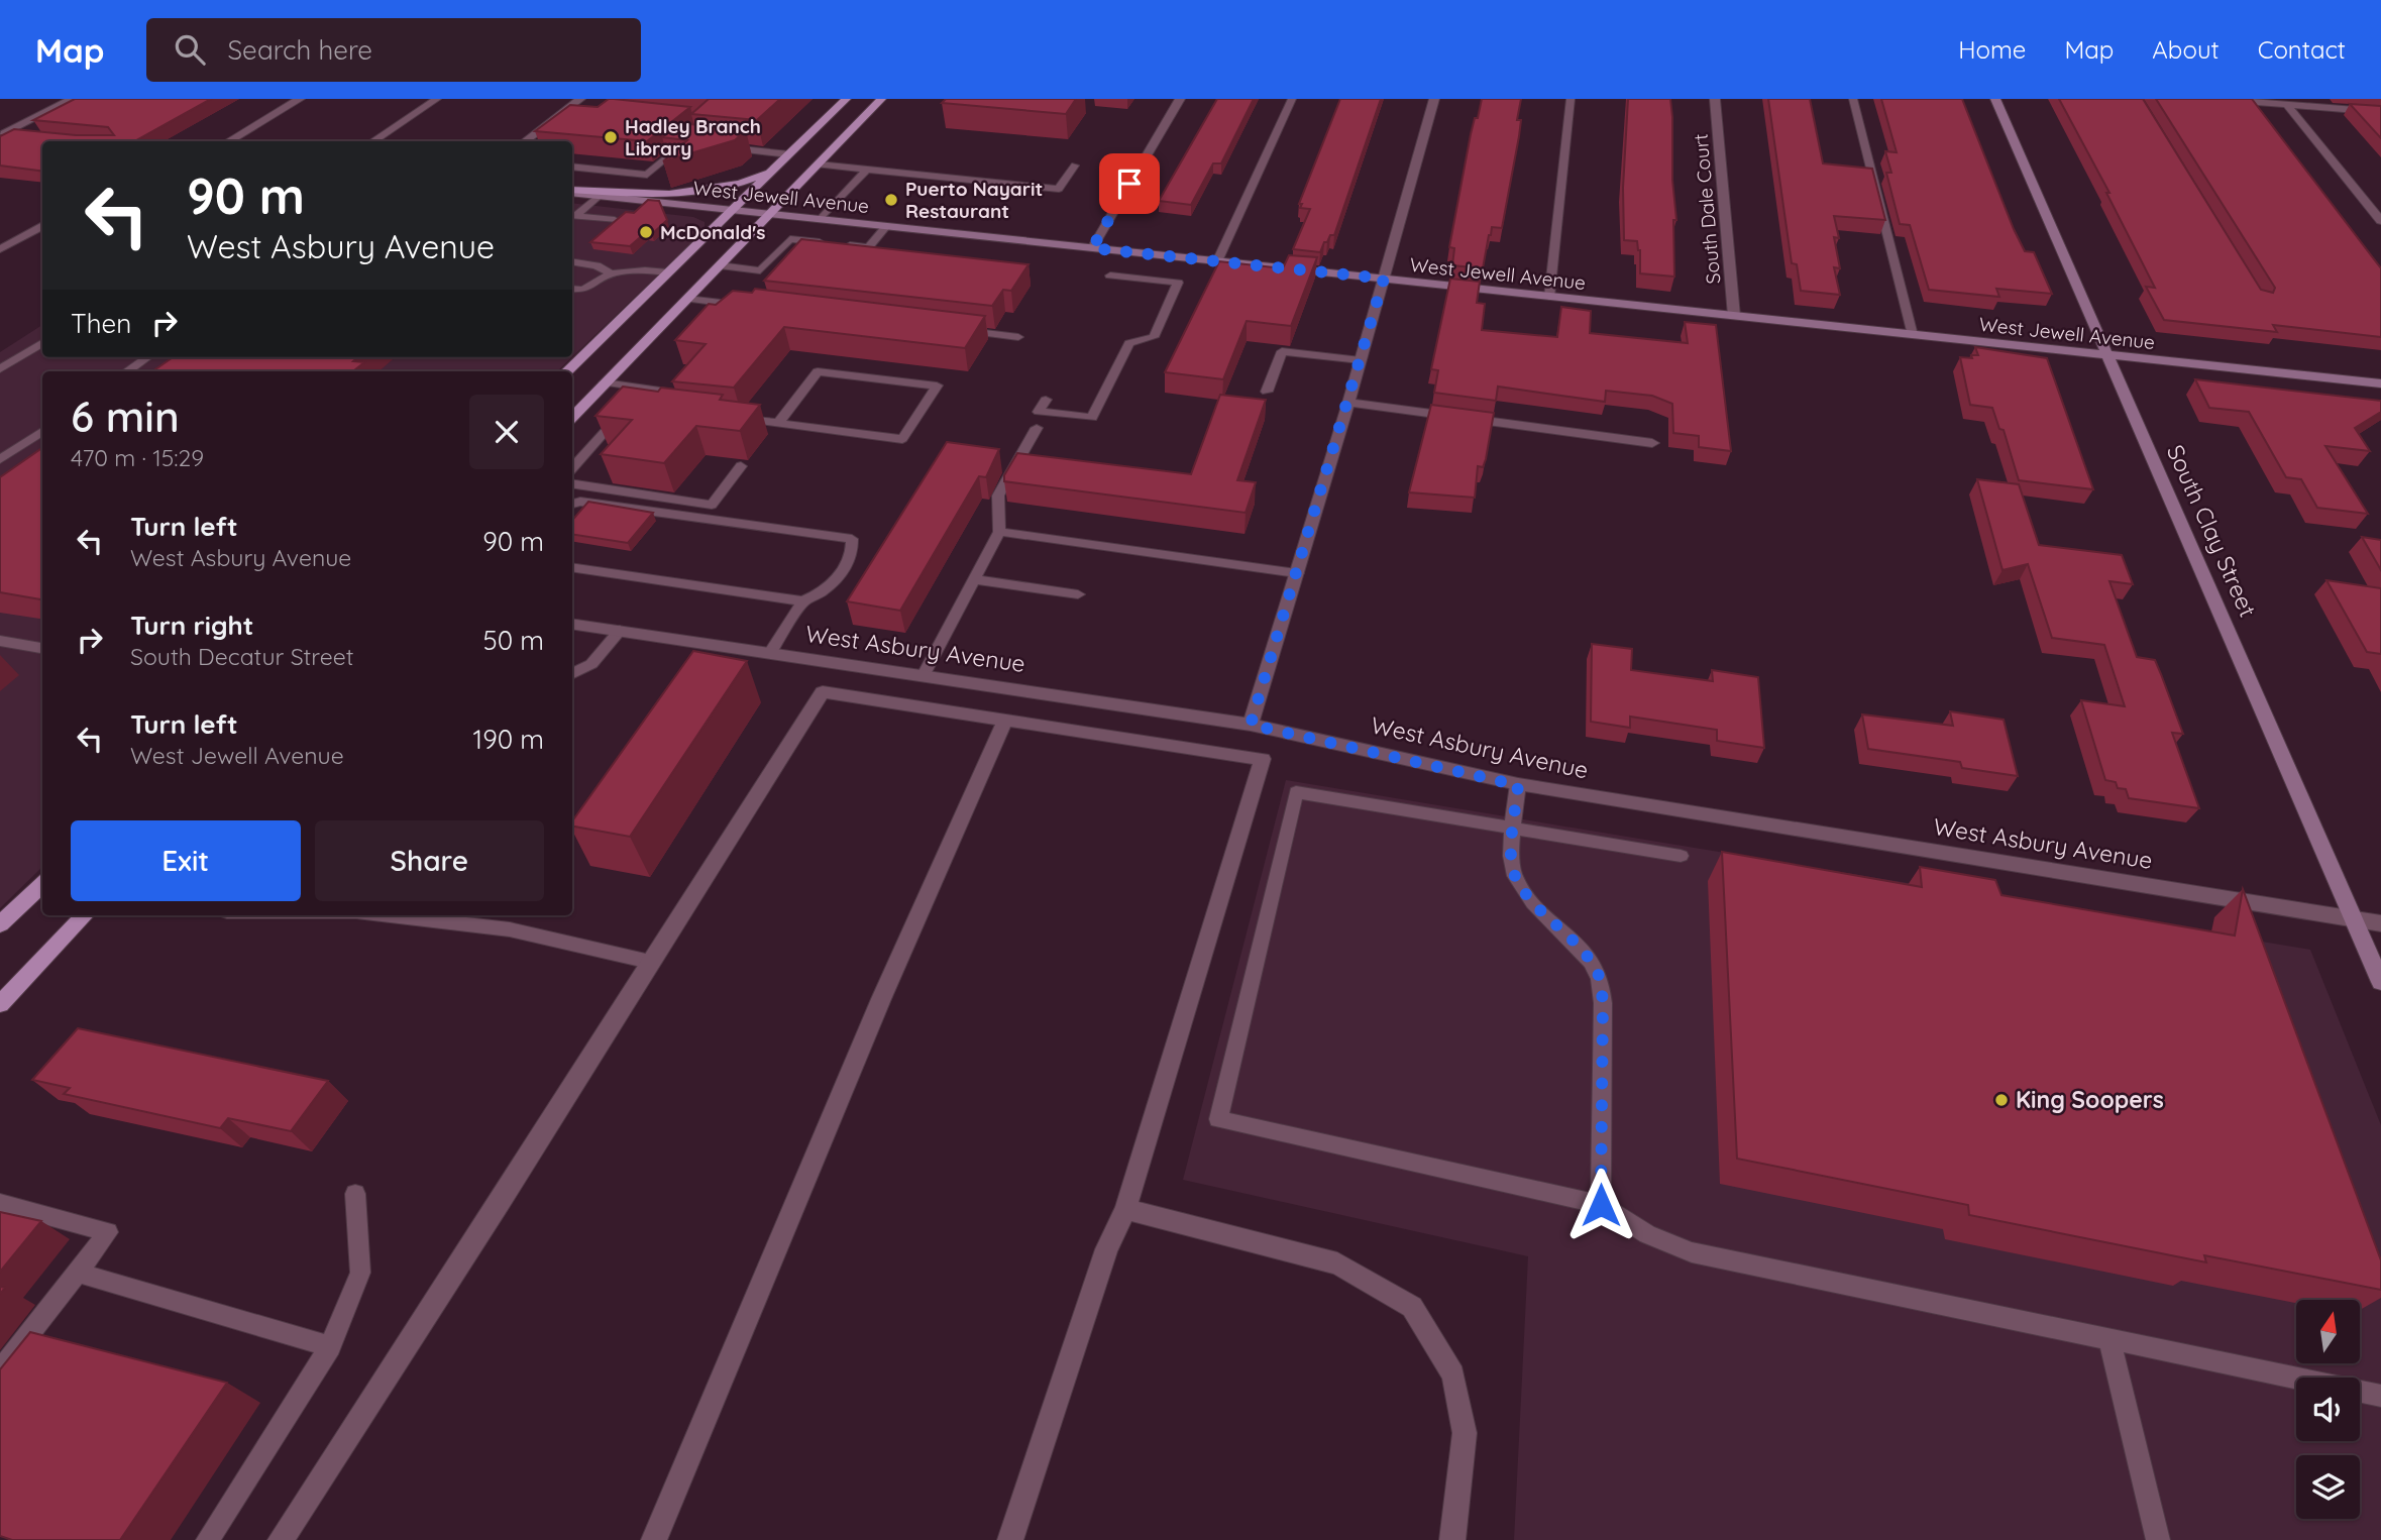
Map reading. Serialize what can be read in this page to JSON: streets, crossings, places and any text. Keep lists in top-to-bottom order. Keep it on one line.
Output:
{"streets":{"street":["West Jewell Avenue","South Dale Court","South Clay Street","West Asbury Avenue"]},"crossings":[["West Jewell Avenue","South Dale Court"],["West Jewell Avenue","South Clay Street"],["South Clay Street","West Asbury Avenue"]],"places":["Hadley Branch Library","Puerto Nayarit Restaurant","McDonald's","King Soopers"],"north":"top","page":{"header":"Map","search":"Search here","nav":["Home","Map","About","Contact"],"turn":["90 m","West Asbury Avenue"],"then":"Then","heading":["6 min","470 m · 15:29"],"list":[{"name":"Turn left","note":"West Asbury Avenue","value":"90 m"},{"name":"Turn right","note":"South Decatur Street","value":"50 m"},{"name":"Turn left","note":"West Jewell Avenue","value":"190 m"}],"buttons":["Exit","Share"]}}
